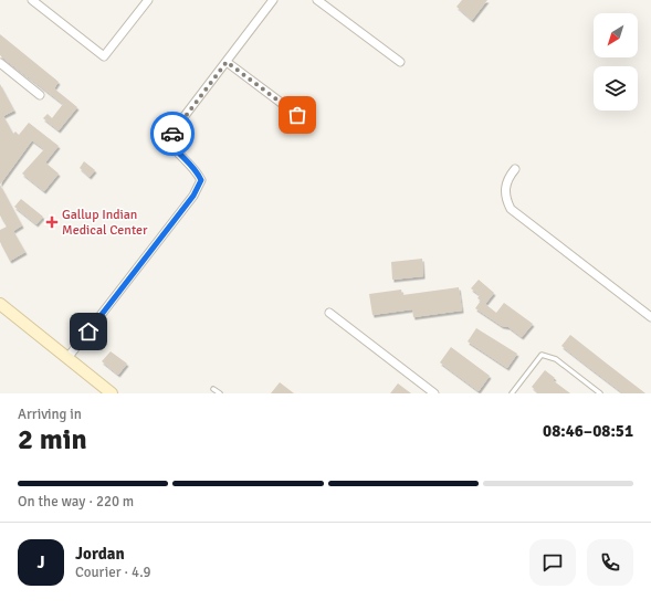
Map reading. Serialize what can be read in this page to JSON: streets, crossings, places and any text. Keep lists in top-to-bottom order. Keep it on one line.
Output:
{"places":{"health":["Gallup Indian Medical Center"]},"north":"bottom left","page":{"heading":["2 min","Arriving in","08:46–08:51"],"panel":["Jordan","Courier · 4.9"],"bar":"On the way · 220 m","round":"J"}}
